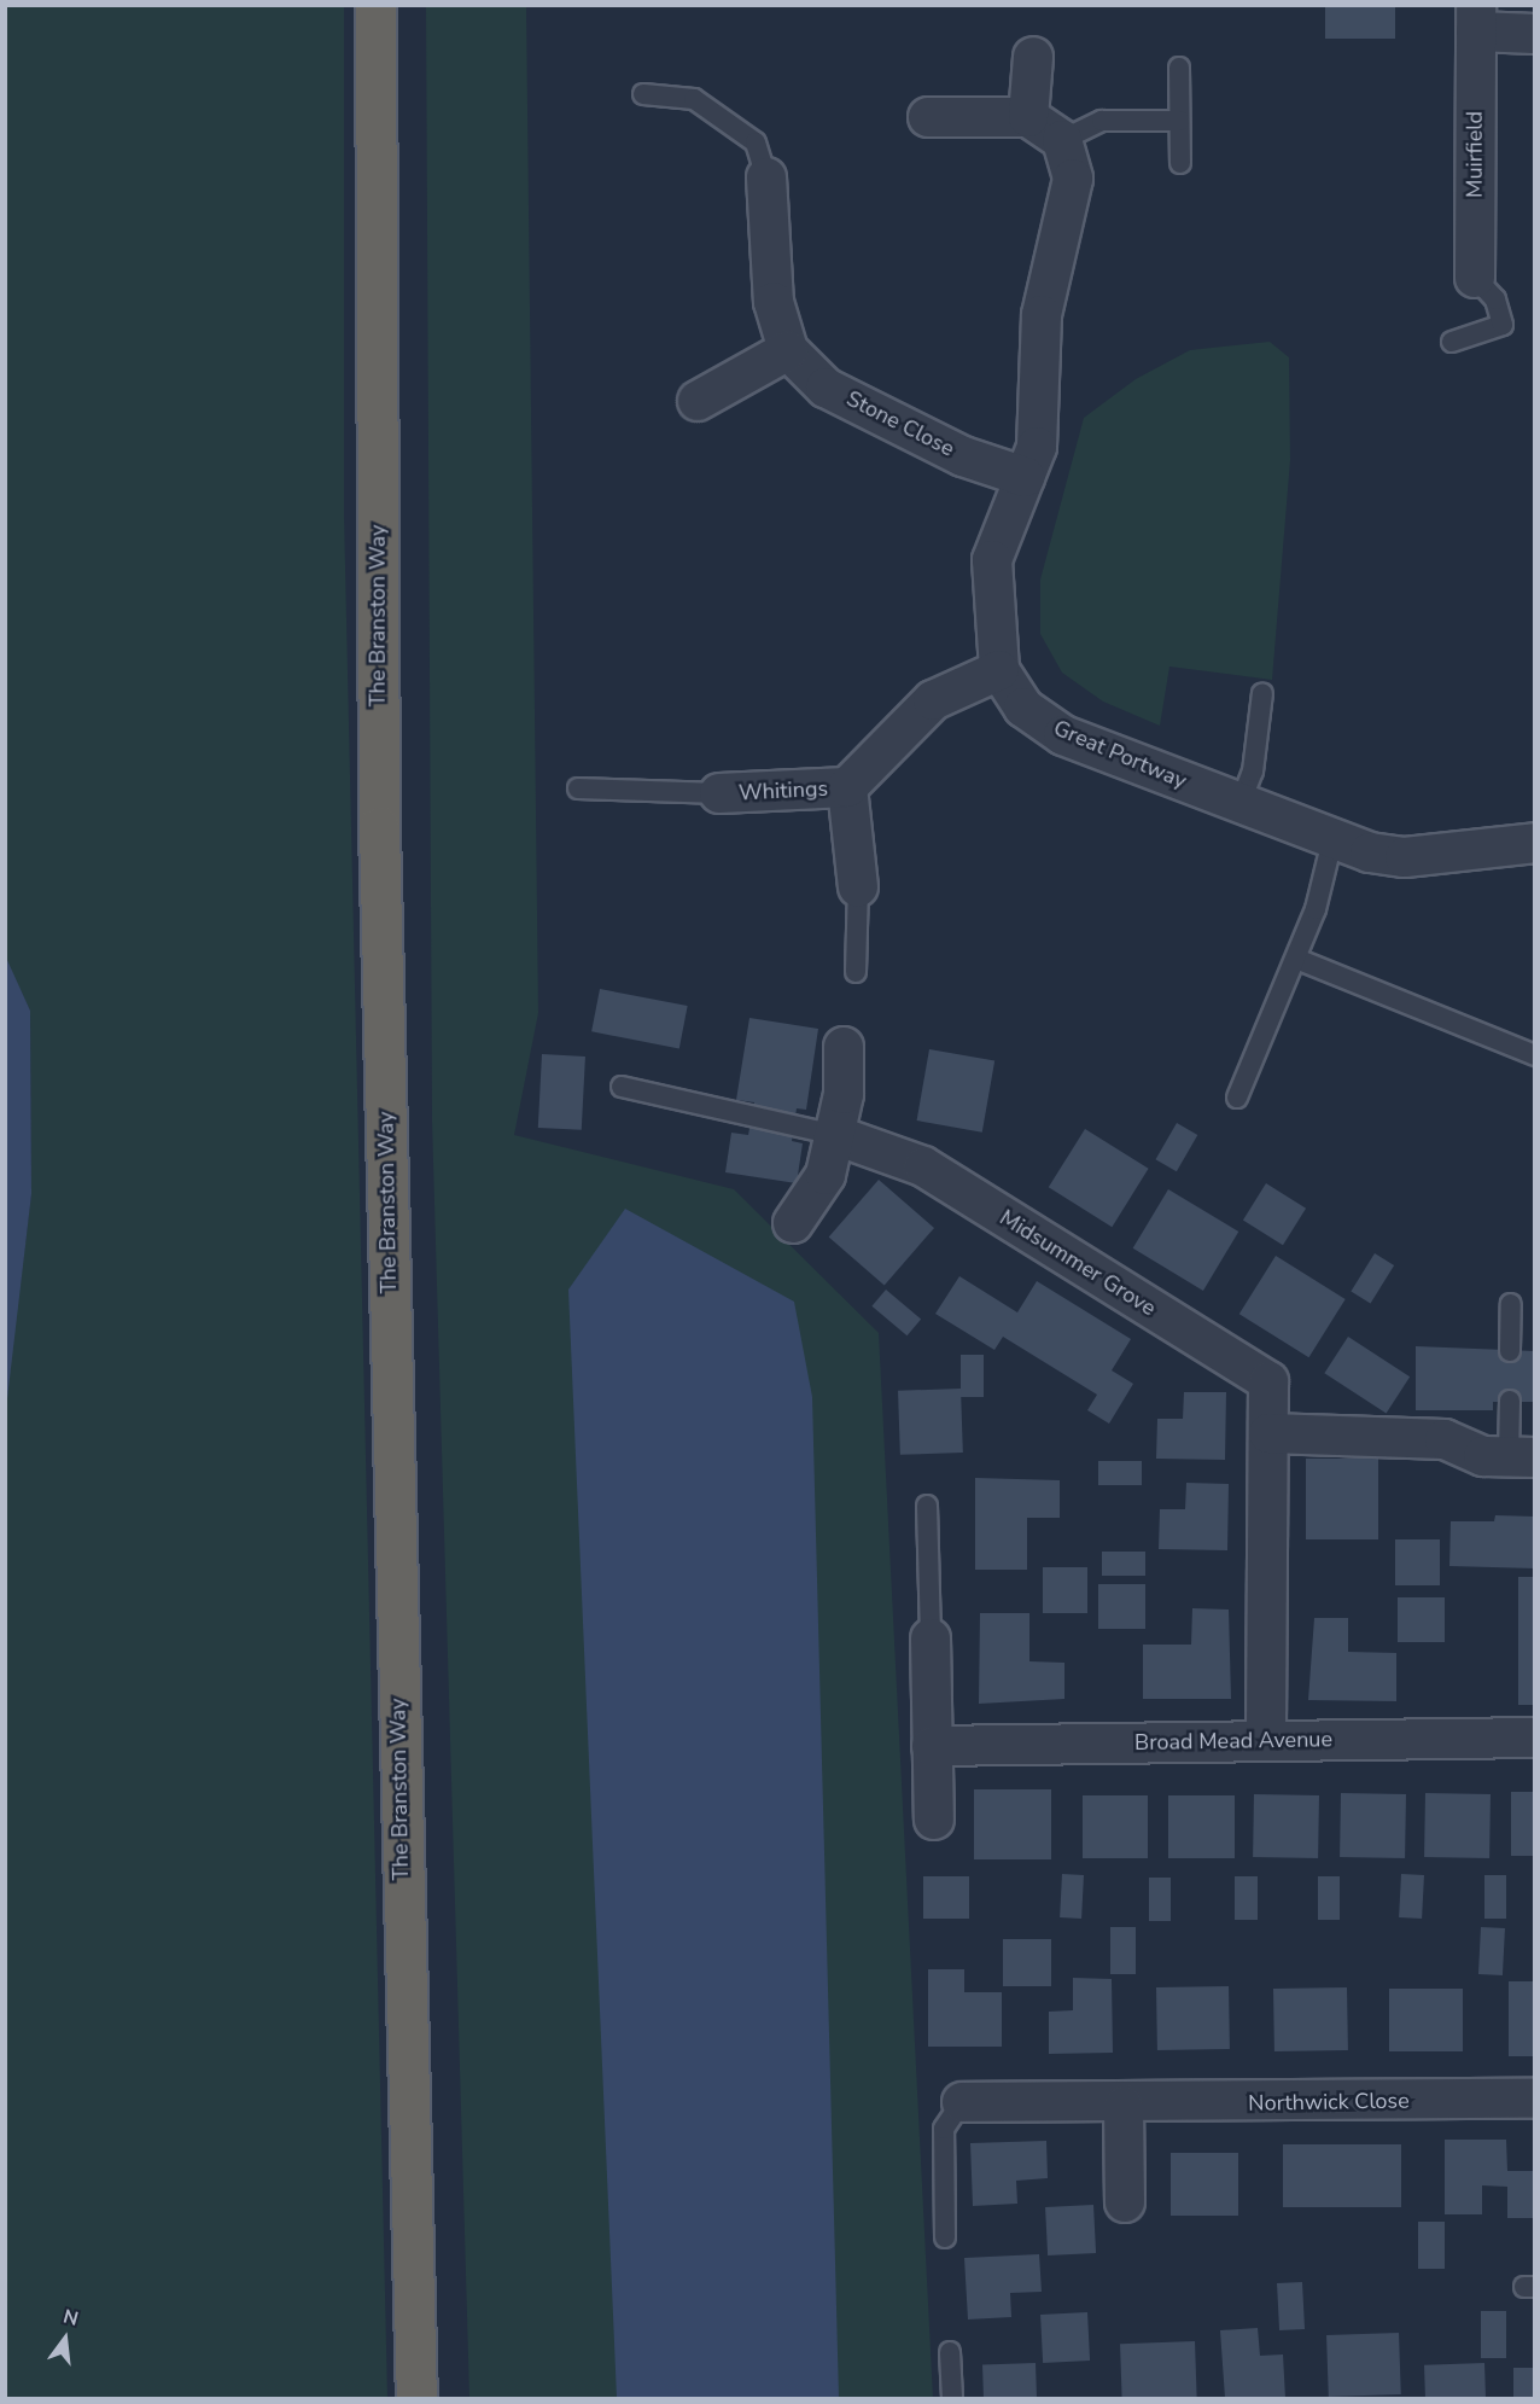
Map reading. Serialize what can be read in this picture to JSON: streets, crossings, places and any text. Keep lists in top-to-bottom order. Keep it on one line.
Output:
{"streets":{"highway":["The Branston Way"],"street":["Muirfield","Stone Close","Great Portway","Whitings","Midsummer Grove","Broad Mead Avenue","Northwick Close"]},"crossings":[["Stone Close","Great Portway"],["Great Portway","Whitings"],["Midsummer Grove","Broad Mead Avenue"]],"north":"top"}
